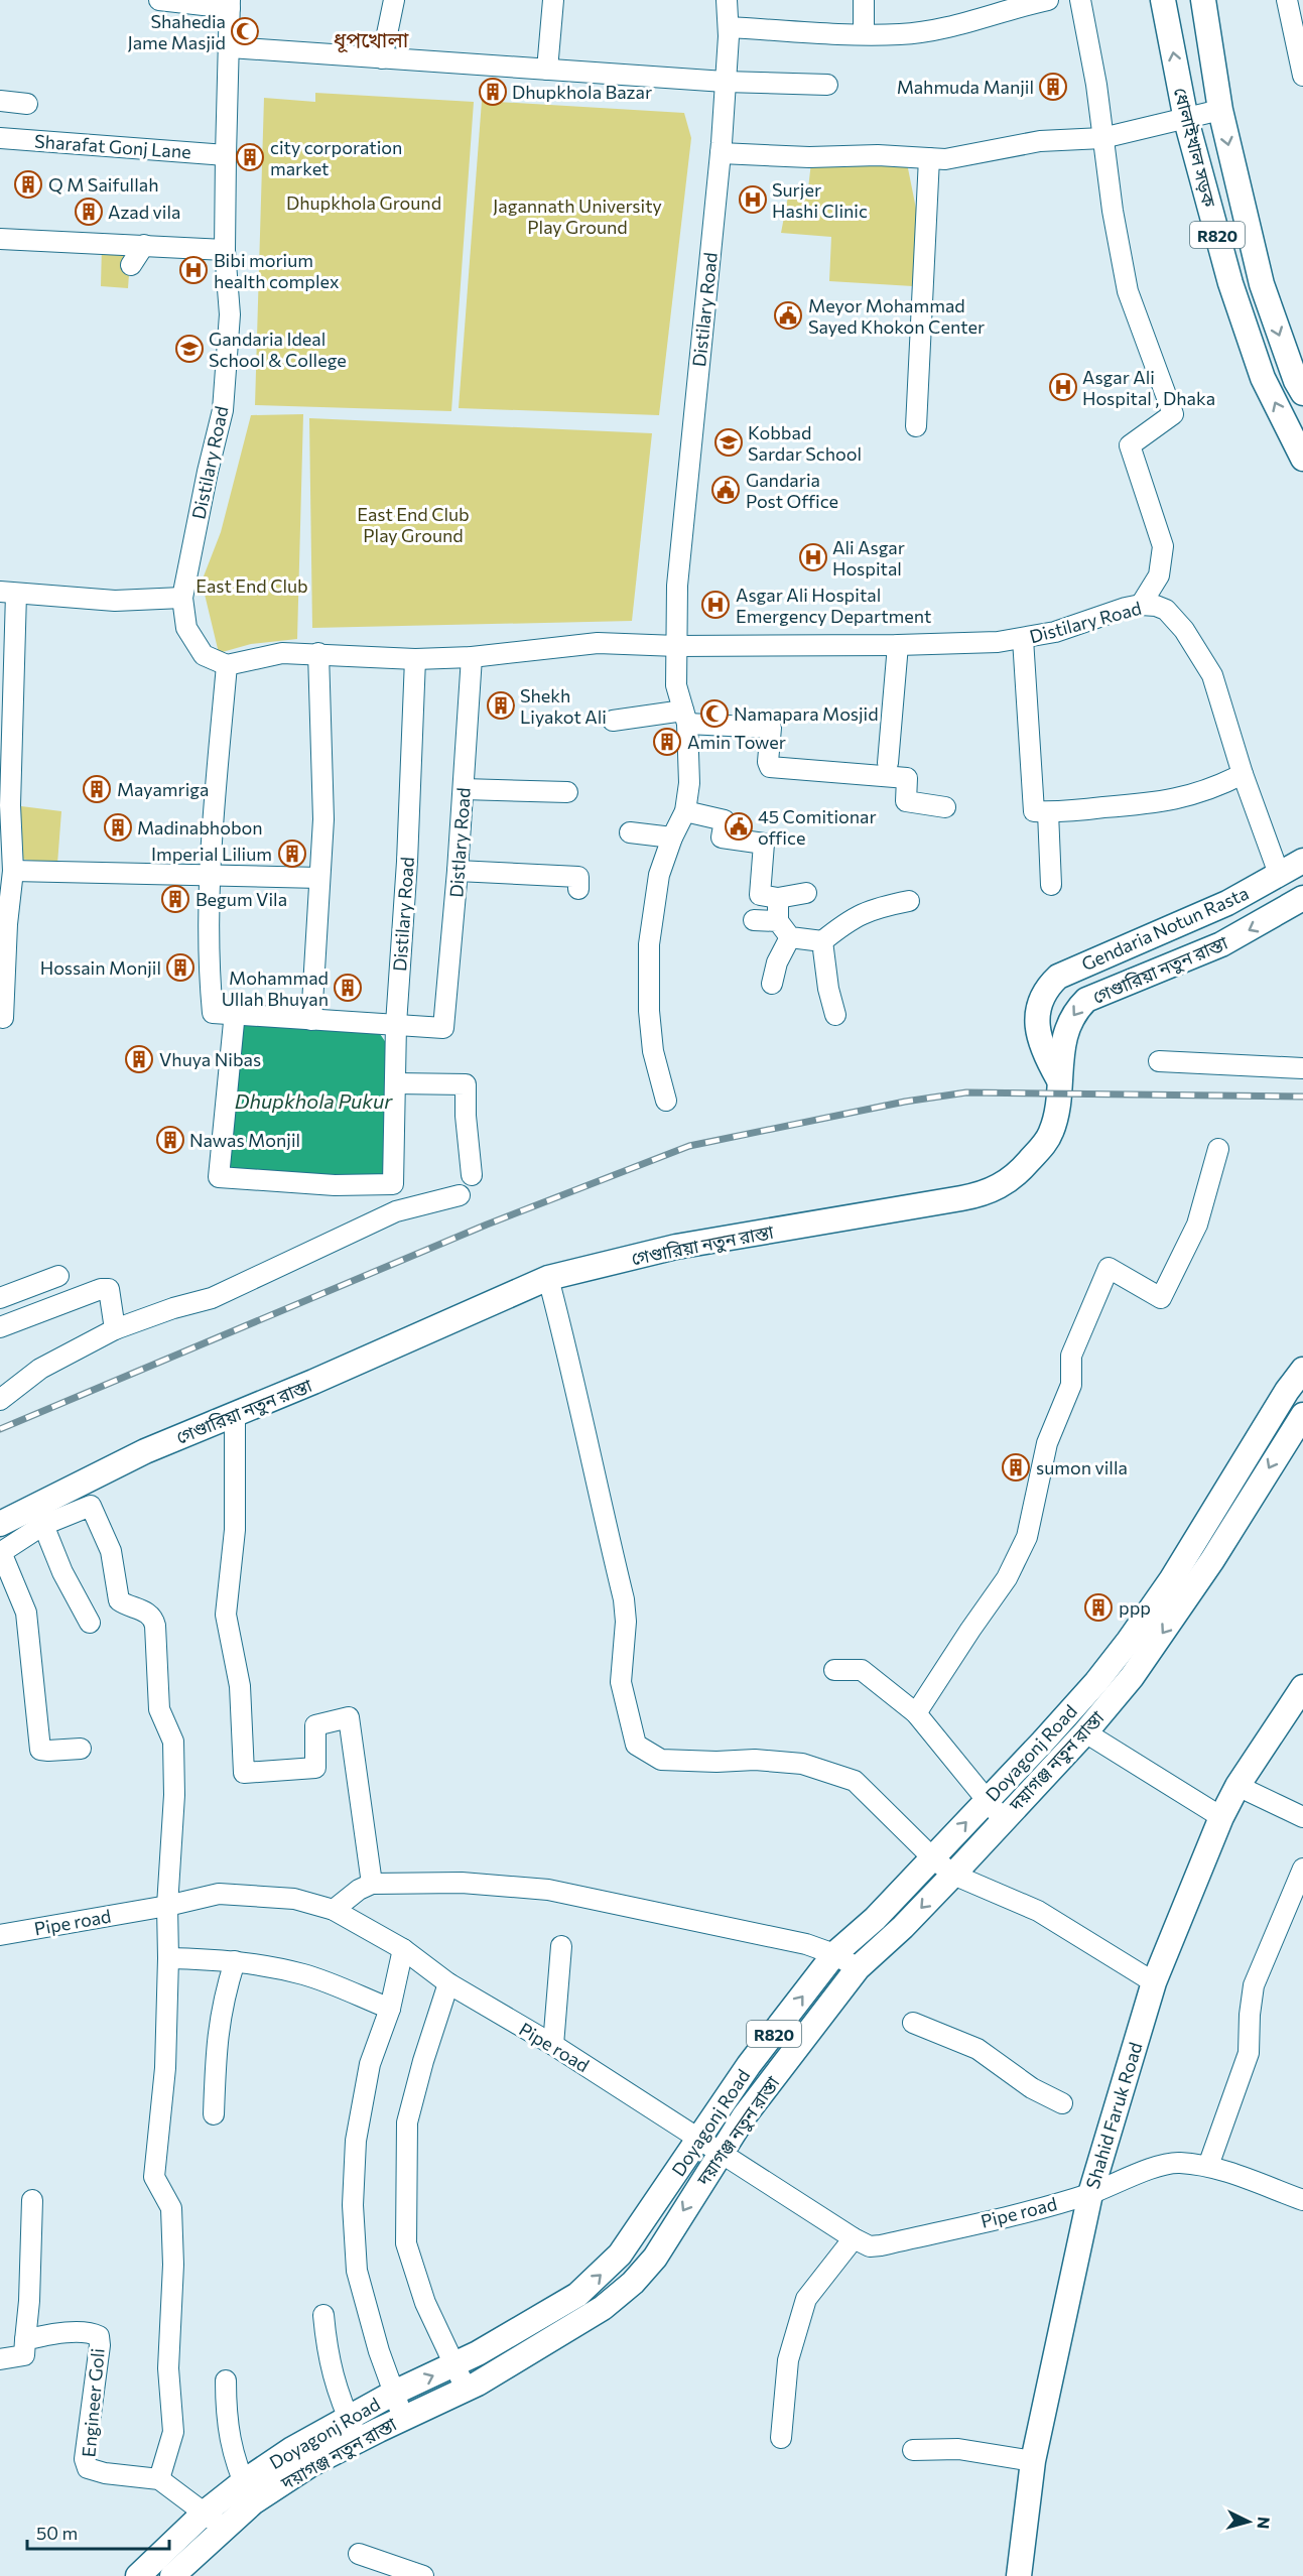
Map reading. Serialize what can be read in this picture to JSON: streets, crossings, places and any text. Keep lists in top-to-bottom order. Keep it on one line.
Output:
{"streets":{"main road":["ধোলাইখাল সড়ক","R820","Gendaria Notun Rasta","গেণ্ডারিয়া নতুন রাস্তা","Doyagonj Road","দয়াগঞ্জ নতুন রাস্তা","Shahid Faruk Road"],"street":["Sharafat Gonj Lane","Distilary Road","Distlary Road","Pipe road","Engineer Goli"]},"crossings":[["Sharafat Gonj Lane","Distilary Road"],["R820","দয়াগঞ্জ নতুন রাস্তা"],["Distilary Road","Distlary Road"],["Distilary Road","Gendaria Notun Rasta"],["Gendaria Notun Rasta","গেণ্ডারিয়া নতুন রাস্তা"],["Doyagonj Road","দয়াগঞ্জ নতুন রাস্তা"],["Doyagonj Road","Pipe road"],["দয়াগঞ্জ নতুন রাস্তা","Pipe road"],["Pipe road","Shahid Faruk Road"]],"one_way":["Doyagonj Road","দয়াগঞ্জ নতুন রাস্তা"],"districts":["ধূপখোলা"],"water":["Dhupkhola Pukur"],"parks":["Dhupkhola Ground","Jagannath University Play Ground","East End Club Play Ground","East End Club"],"places":{"mosque":["Shahedia Jame Masjid","Namapara Mosjid"],"building":["Mahmuda Manjil","Dhupkhola Bazar","city corporation market","Q M Saifullah","Azad vila","Shekh Liyakot Ali","Amin Tower","Mayamriga","Madinabhobon","Imperial Lilium","Begum Vila","Hossain Monjil","Mohammad Ullah Bhuyan","Vhuya Nibas","Nawas Monjil","sumon villa","ppp"],"hospital":["Surjer Hashi Clinic","Bibi morium health complex","Asgar Ali Hospital , Dhaka","Ali Asgar Hospital","Asgar Ali Hospital Emergency Department"],"public building":["Meyor Mohammad Sayed Khokon Center","Gandaria Post Office","45 Comitionar office"],"school or university":["Gandaria Ideal School & College","Kobbad Sardar School"]},"scale_bar":"50 m","north":"right"}
